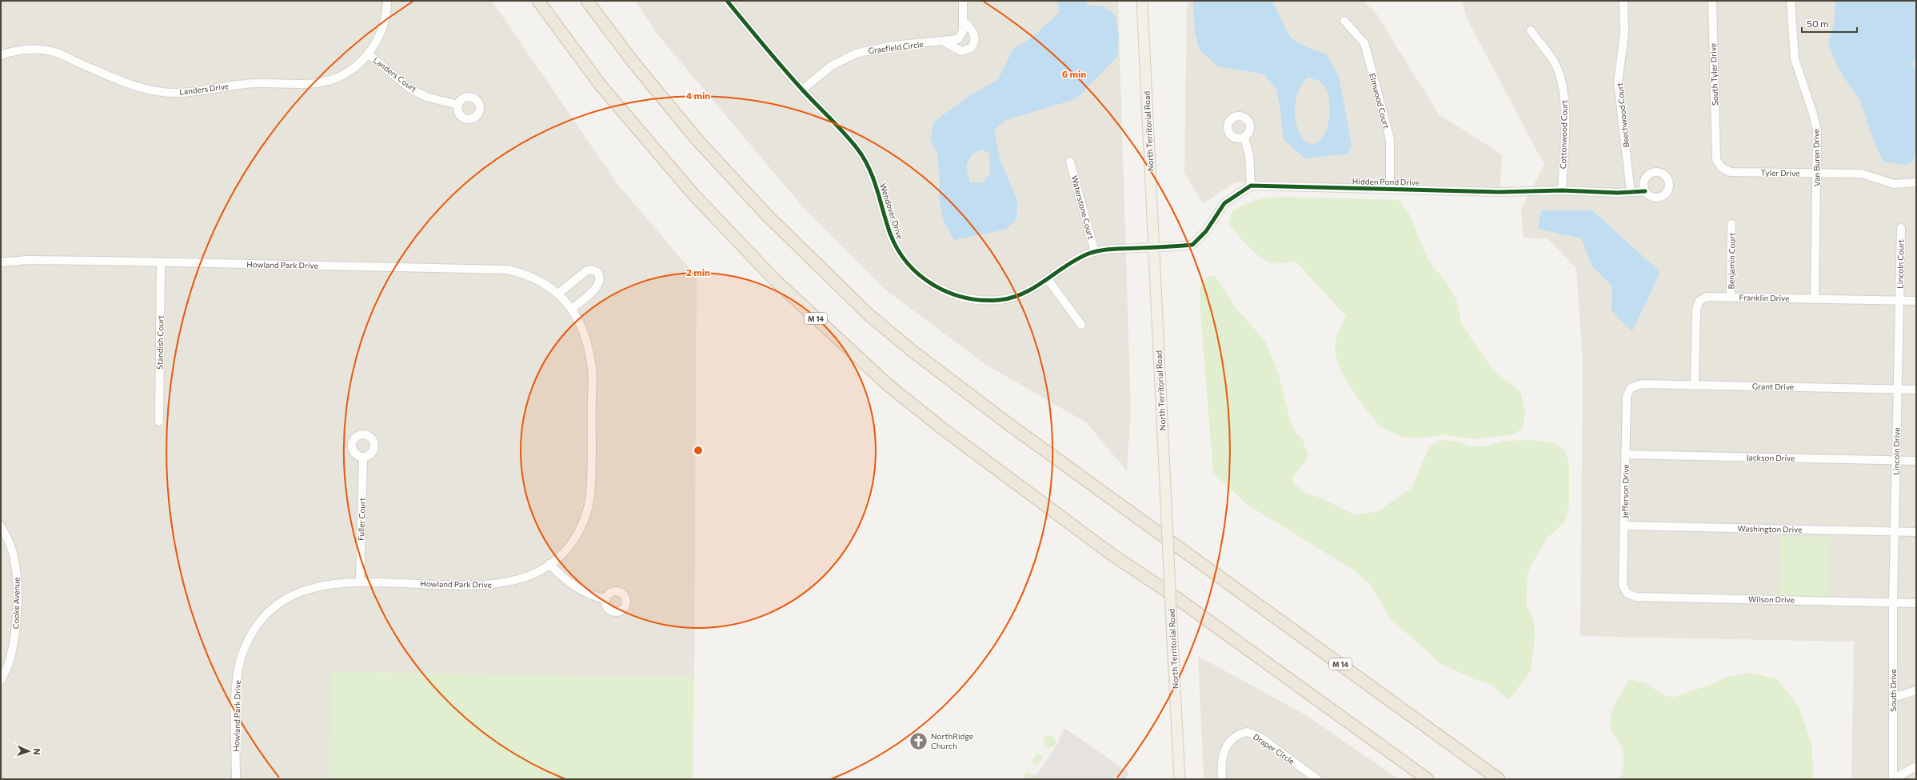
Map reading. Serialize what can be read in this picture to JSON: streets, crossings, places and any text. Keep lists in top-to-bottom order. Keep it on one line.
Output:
{"streets":{"highway":["M 14"],"main road":["North Territorial Road"],"street":["Graefield Circle","Landers Court","South Tyler Drive","Landers Drive","Elmwood Court","Beechwood Court","Cottonwood Court","Van Buren Drive","Tyler Drive","Hidden Pond Drive","Waterstone Court","Wendover Drive","Benjamin Court","Lincoln Court","Howland Park Drive","Franklin Drive","Standish Court","Grant Drive","Lincoln Drive","Jackson Drive","Jefferson Drive","Fuller Court","Washington Drive","Wilson Drive","Cooke Avenue","South Drive","Draper Circle"]},"crossings":[["Graefield Circle","Wendover Drive"],["Landers Court","Landers Drive"],["South Tyler Drive","Tyler Drive"],["Elmwood Court","Hidden Pond Drive"],["Beechwood Court","Hidden Pond Drive"],["North Territorial Road","Wendover Drive"],["Cottonwood Court","Hidden Pond Drive"],["Van Buren Drive","Tyler Drive"],["Van Buren Drive","Franklin Drive"],["Waterstone Court","Wendover Drive"],["Benjamin Court","Franklin Drive"],["Lincoln Court","Franklin Drive"],["Lincoln Court","Lincoln Drive"],["Howland Park Drive","Standish Court"],["Howland Park Drive","Fuller Court"],["Franklin Drive","Grant Drive"],["Franklin Drive","Lincoln Drive"],["Grant Drive","Lincoln Drive"],["Grant Drive","Jefferson Drive"],["Lincoln Drive","Jackson Drive"],["Lincoln Drive","Washington Drive"],["Lincoln Drive","Wilson Drive"],["Lincoln Drive","South Drive"],["Jackson Drive","Jefferson Drive"],["Jefferson Drive","Washington Drive"],["Jefferson Drive","Wilson Drive"],["Wilson Drive","South Drive"]],"places":{"church":["NorthRidge Church"]},"scale_bar":"50 m","north":"right","rings":["6 min","4 min","2 min"]}
